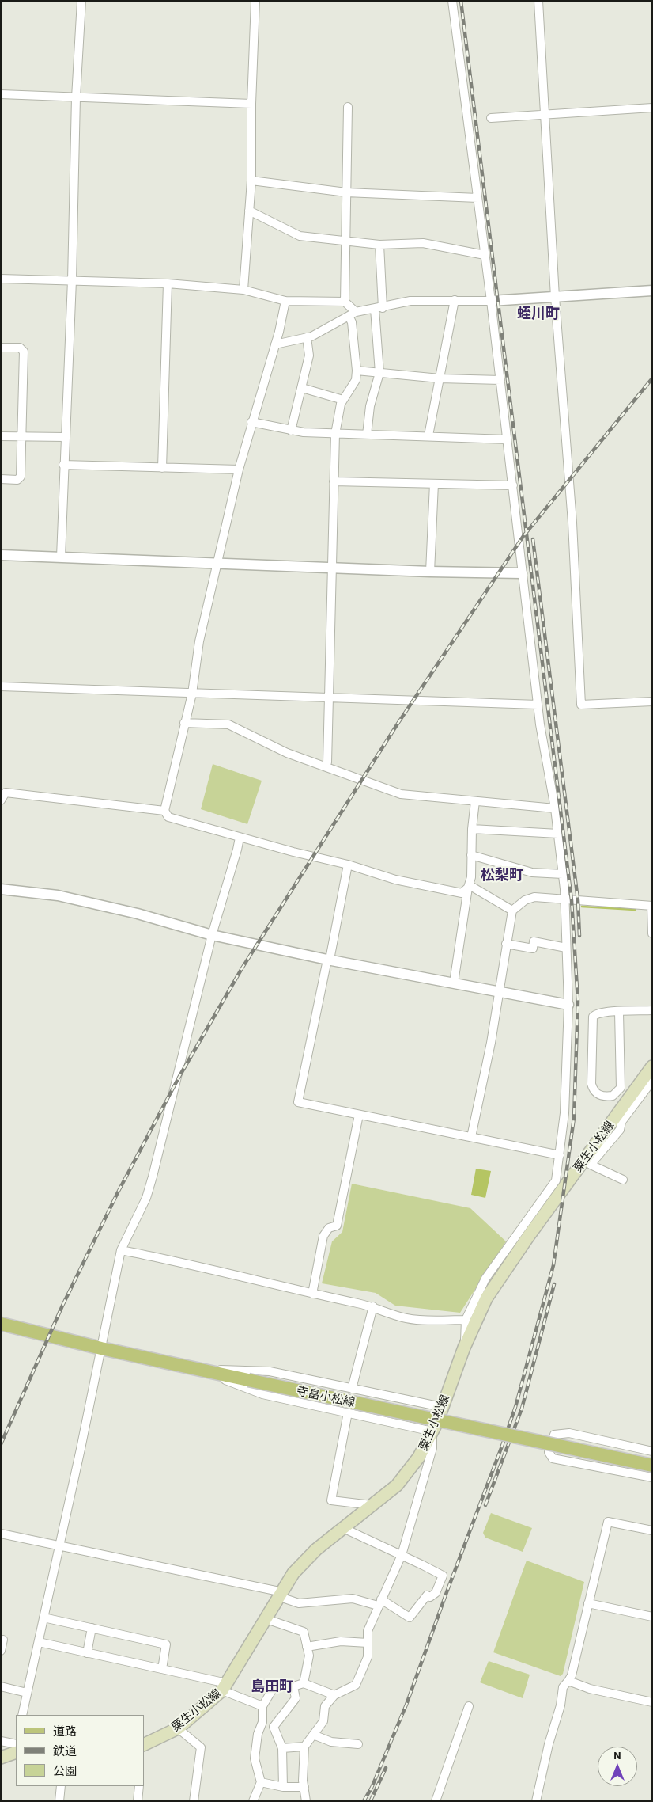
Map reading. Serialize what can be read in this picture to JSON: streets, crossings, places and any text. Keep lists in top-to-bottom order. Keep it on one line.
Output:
{"streets":{"main road":["粟生小松線","寺畠小松線"]},"districts":["蛭川町","松梨町","島田町"],"legend":["道路","鉄道","公園"],"north":"top"}
